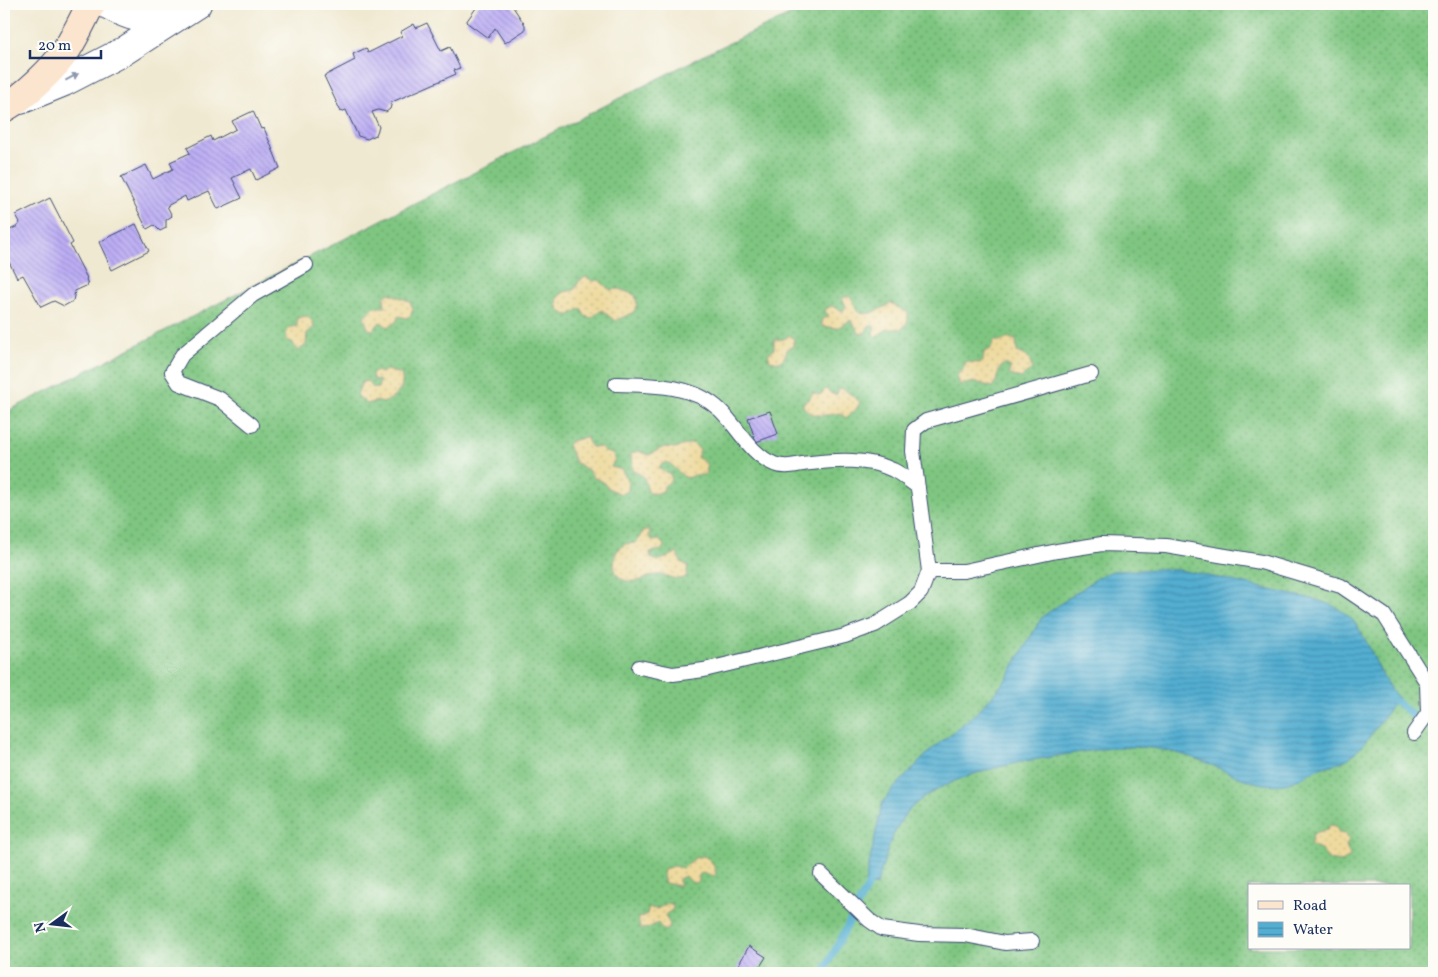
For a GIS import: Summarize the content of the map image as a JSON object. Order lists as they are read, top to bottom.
{
  "legend": ["Road", "Water"],
  "scale_bar": "20 m",
  "north": "left"
}
